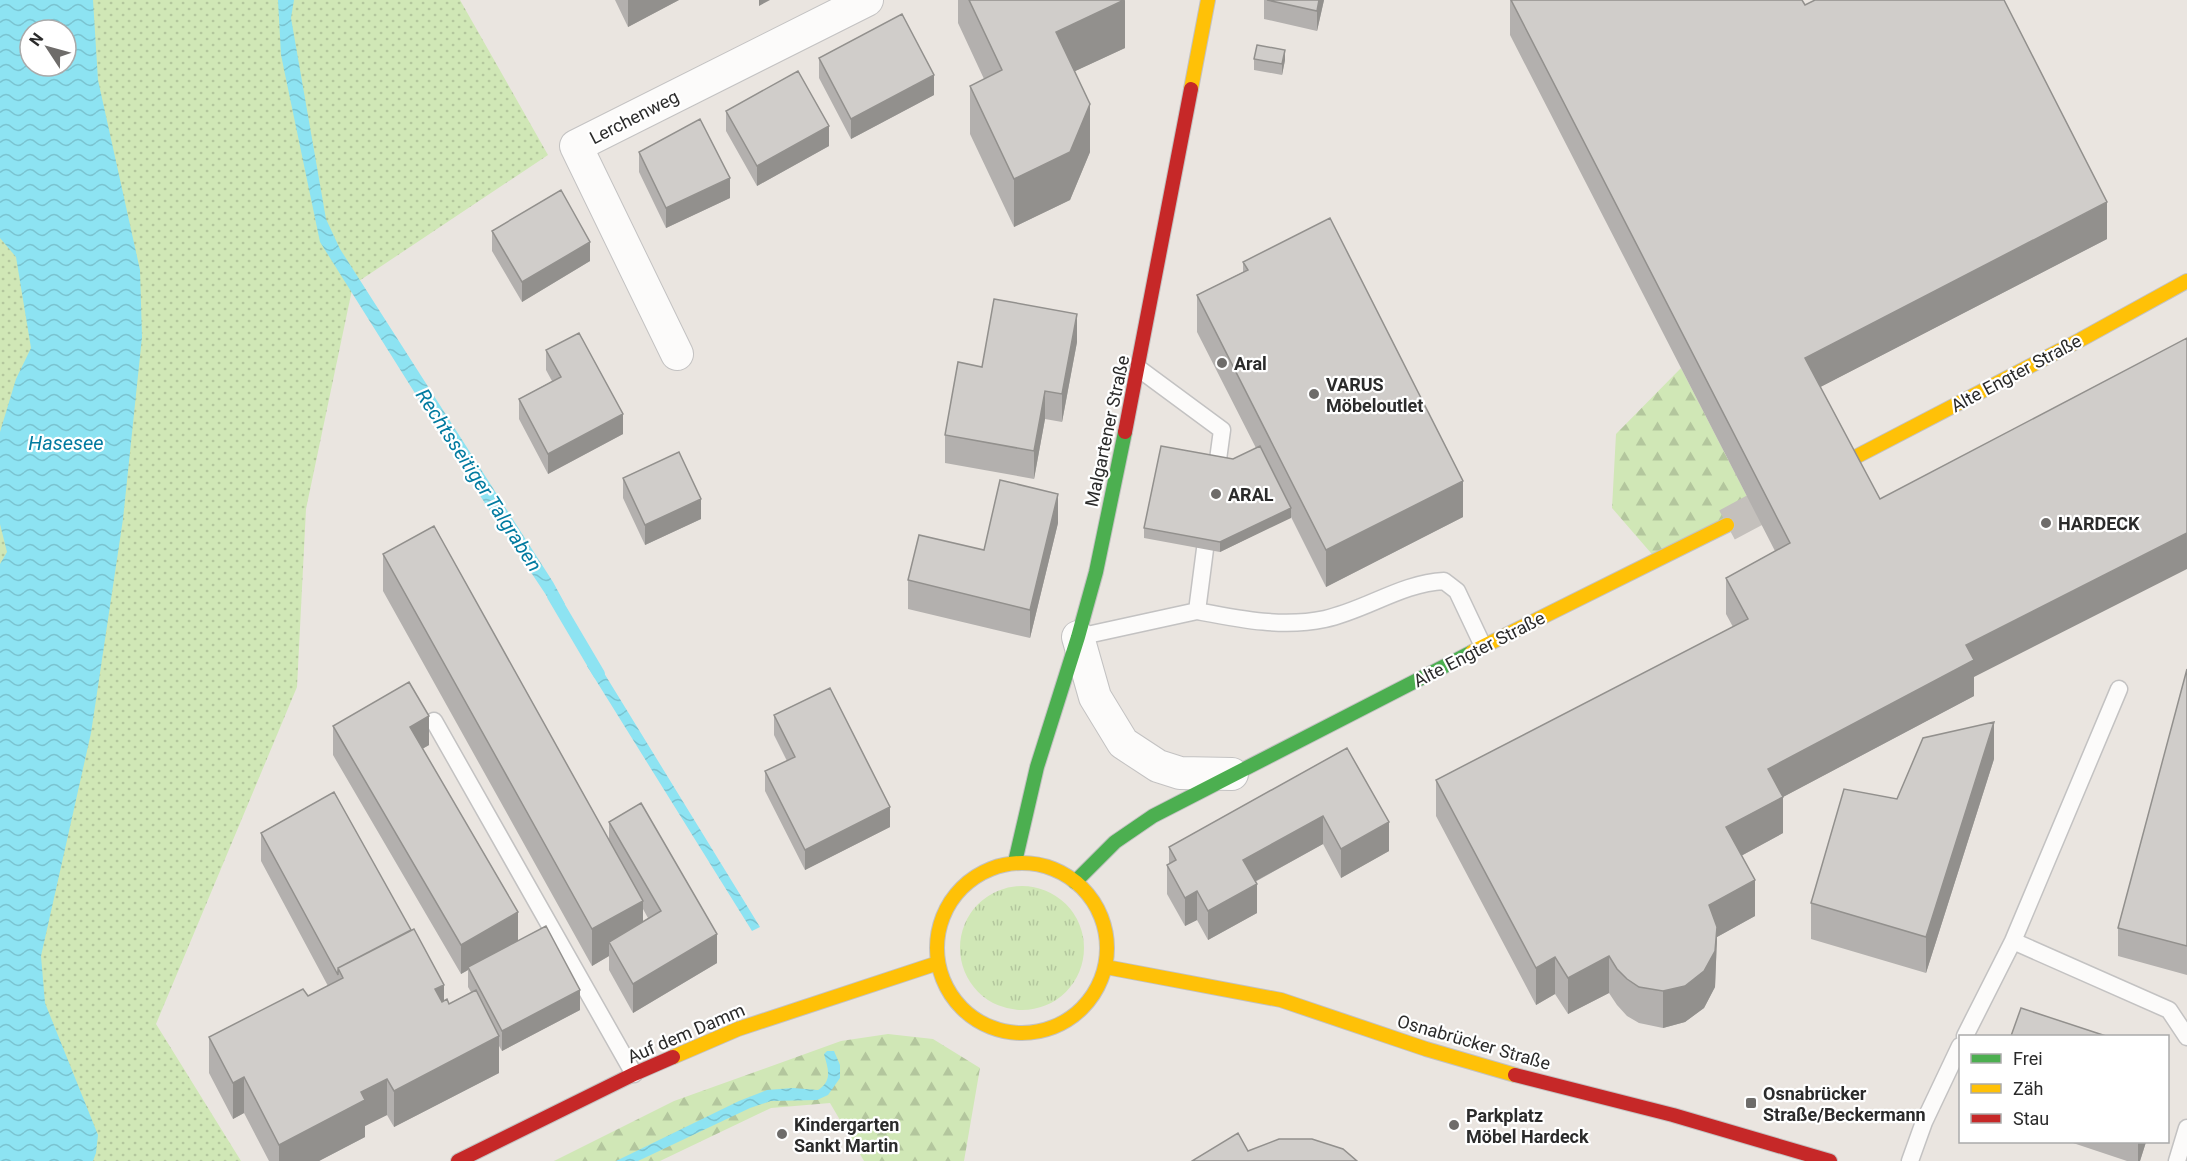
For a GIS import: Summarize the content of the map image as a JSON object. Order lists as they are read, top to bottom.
{
  "streets": {
    "street": [
      "Lerchenweg",
      "Alte Engter Straße",
      "Malgartener Straße",
      "Auf dem Damm",
      "Osnabrücker Straße"
    ]
  },
  "crossings": [
    ["Alte Engter Straße", "Malgartener Straße"],
    ["Alte Engter Straße", "Auf dem Damm"],
    ["Alte Engter Straße", "Osnabrücker Straße"],
    ["Malgartener Straße", "Auf dem Damm"],
    ["Malgartener Straße", "Osnabrücker Straße"],
    ["Auf dem Damm", "Osnabrücker Straße"]
  ],
  "water": ["Hasesee", "Rechtsseitiger Talgraben"],
  "places": {
    "other": [
      "Aral",
      "VARUS Möbeloutlet",
      "ARAL",
      "HARDECK",
      "Parkplatz Möbel Hardeck",
      "Kindergarten Sankt Martin"
    ],
    "transit": ["Osnabrücker Straße/Beckermann"]
  },
  "legend": ["Frei", "Zäh", "Stau"],
  "north": "top left"
}
